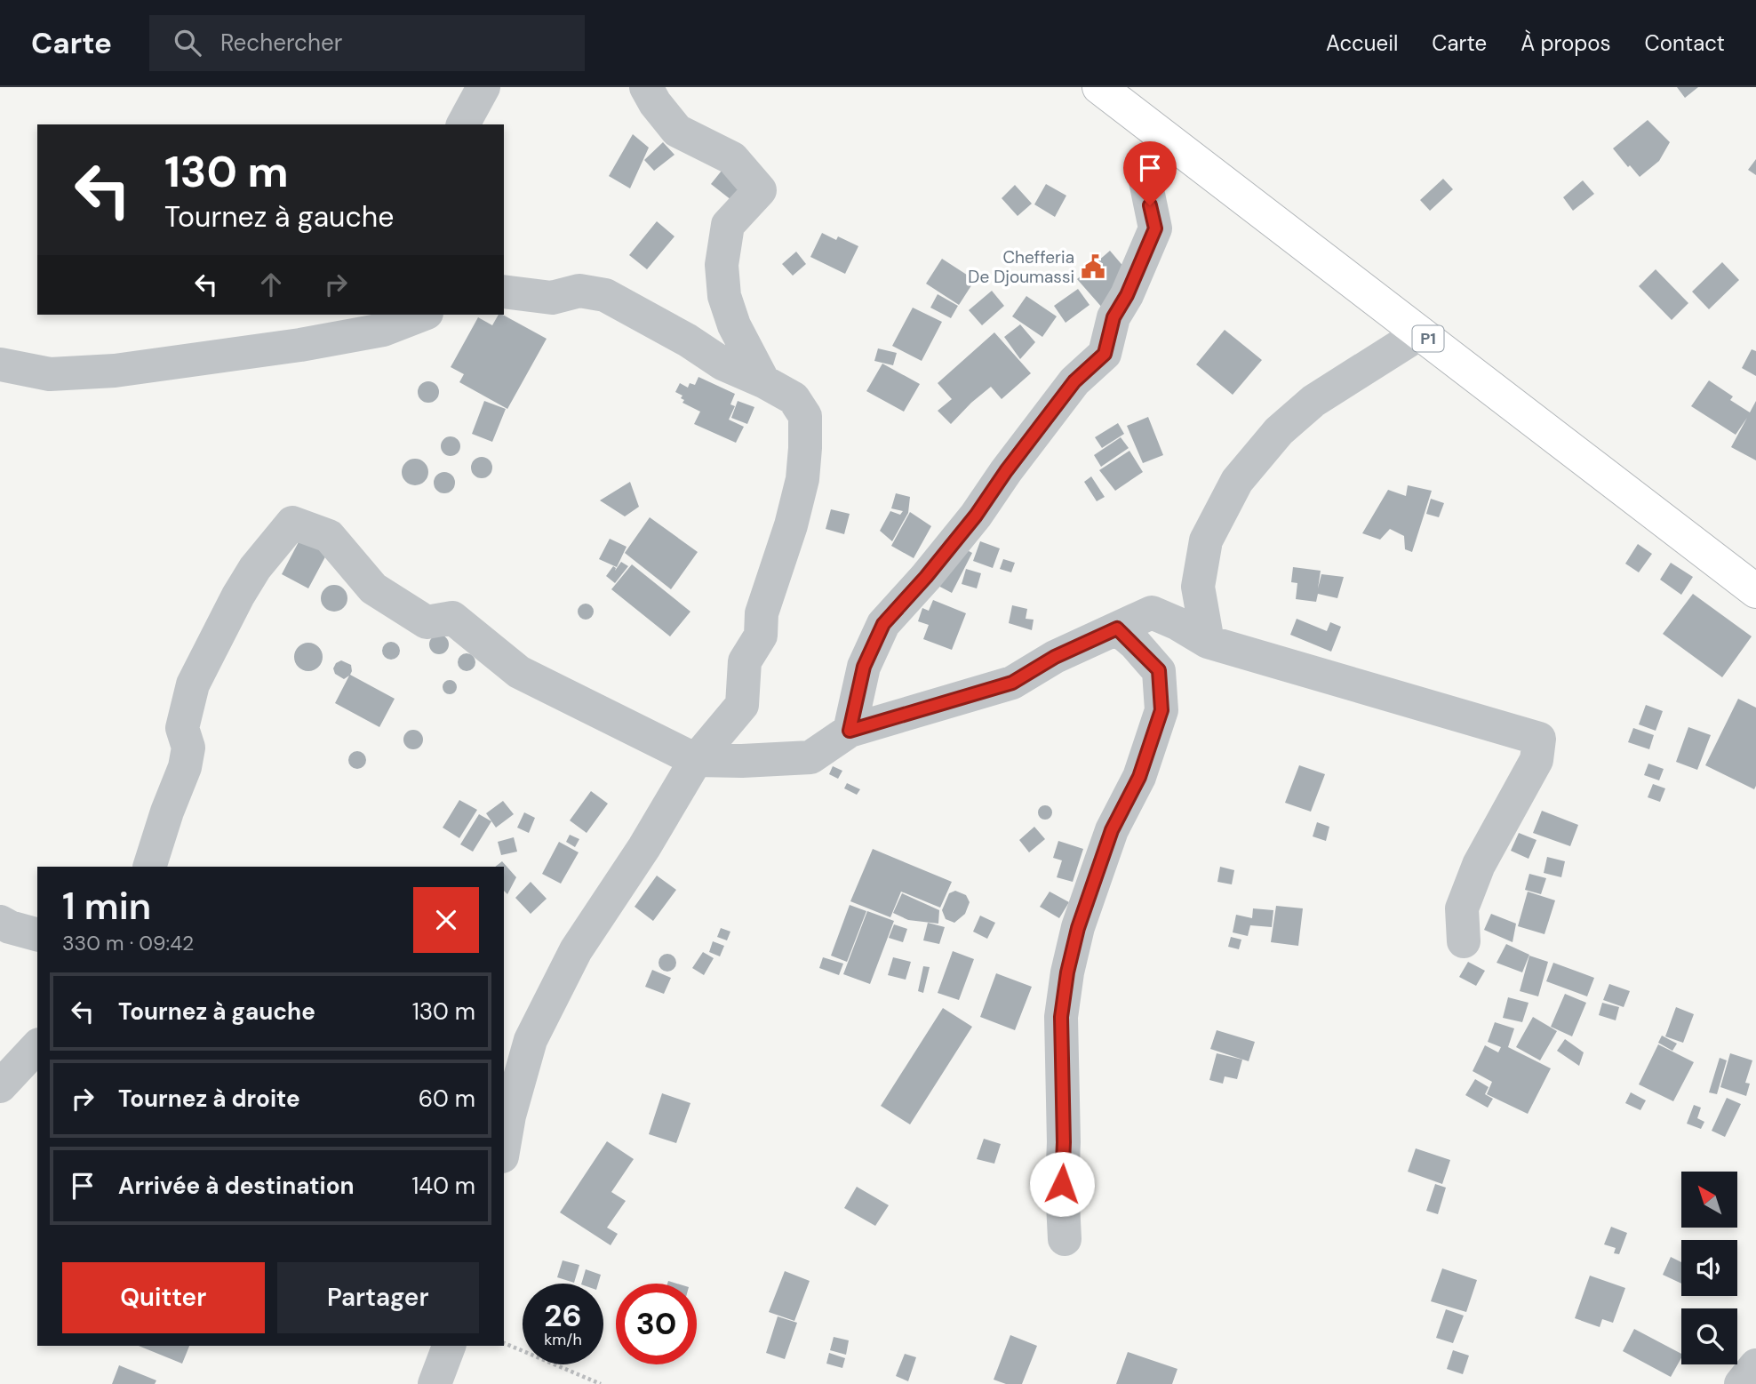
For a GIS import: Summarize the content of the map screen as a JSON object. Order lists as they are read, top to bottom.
{
  "streets": {
    "main road": ["P1"]
  },
  "places": {
    "public building": ["Chefferia De Djoumassi"]
  },
  "north": "top left",
  "page": {
    "header": "Carte",
    "search": "Rechercher",
    "nav": [
      "Accueil",
      "Carte",
      "À propos",
      "Contact"
    ],
    "turn": ["130 m", "Tournez à gauche"],
    "heading": ["1 min", "330 m · 09:42"],
    "list": [
      {
        "name": "Tournez à gauche",
        "value": "130 m"
      },
      {
        "name": "Tournez à droite",
        "value": "60 m"
      },
      {
        "name": "Arrivée à destination",
        "value": "140 m"
      }
    ],
    "buttons": ["Quitter", "Partager"],
    "speed": "26 km/h",
    "limit": "30"
  }
}
